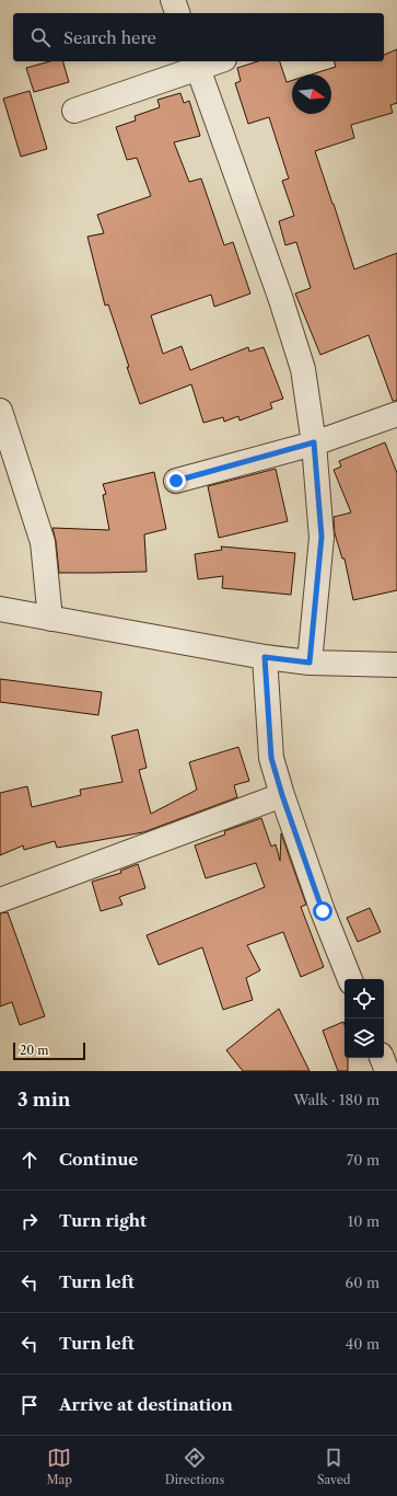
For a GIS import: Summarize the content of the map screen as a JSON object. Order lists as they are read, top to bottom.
{
  "scale_bar": "20 m",
  "north": "right",
  "page": {
    "search": "Search here",
    "scale": "20 m",
    "heading": ["3 min", "Walk · 180 m"],
    "list": [
      ["Continue", "70 m"],
      ["Turn right", "10 m"],
      ["Turn left", "60 m"],
      ["Turn left", "40 m"],
      "Arrive at destination"
    ],
    "nav": ["Map", "Directions", "Saved"]
  }
}
